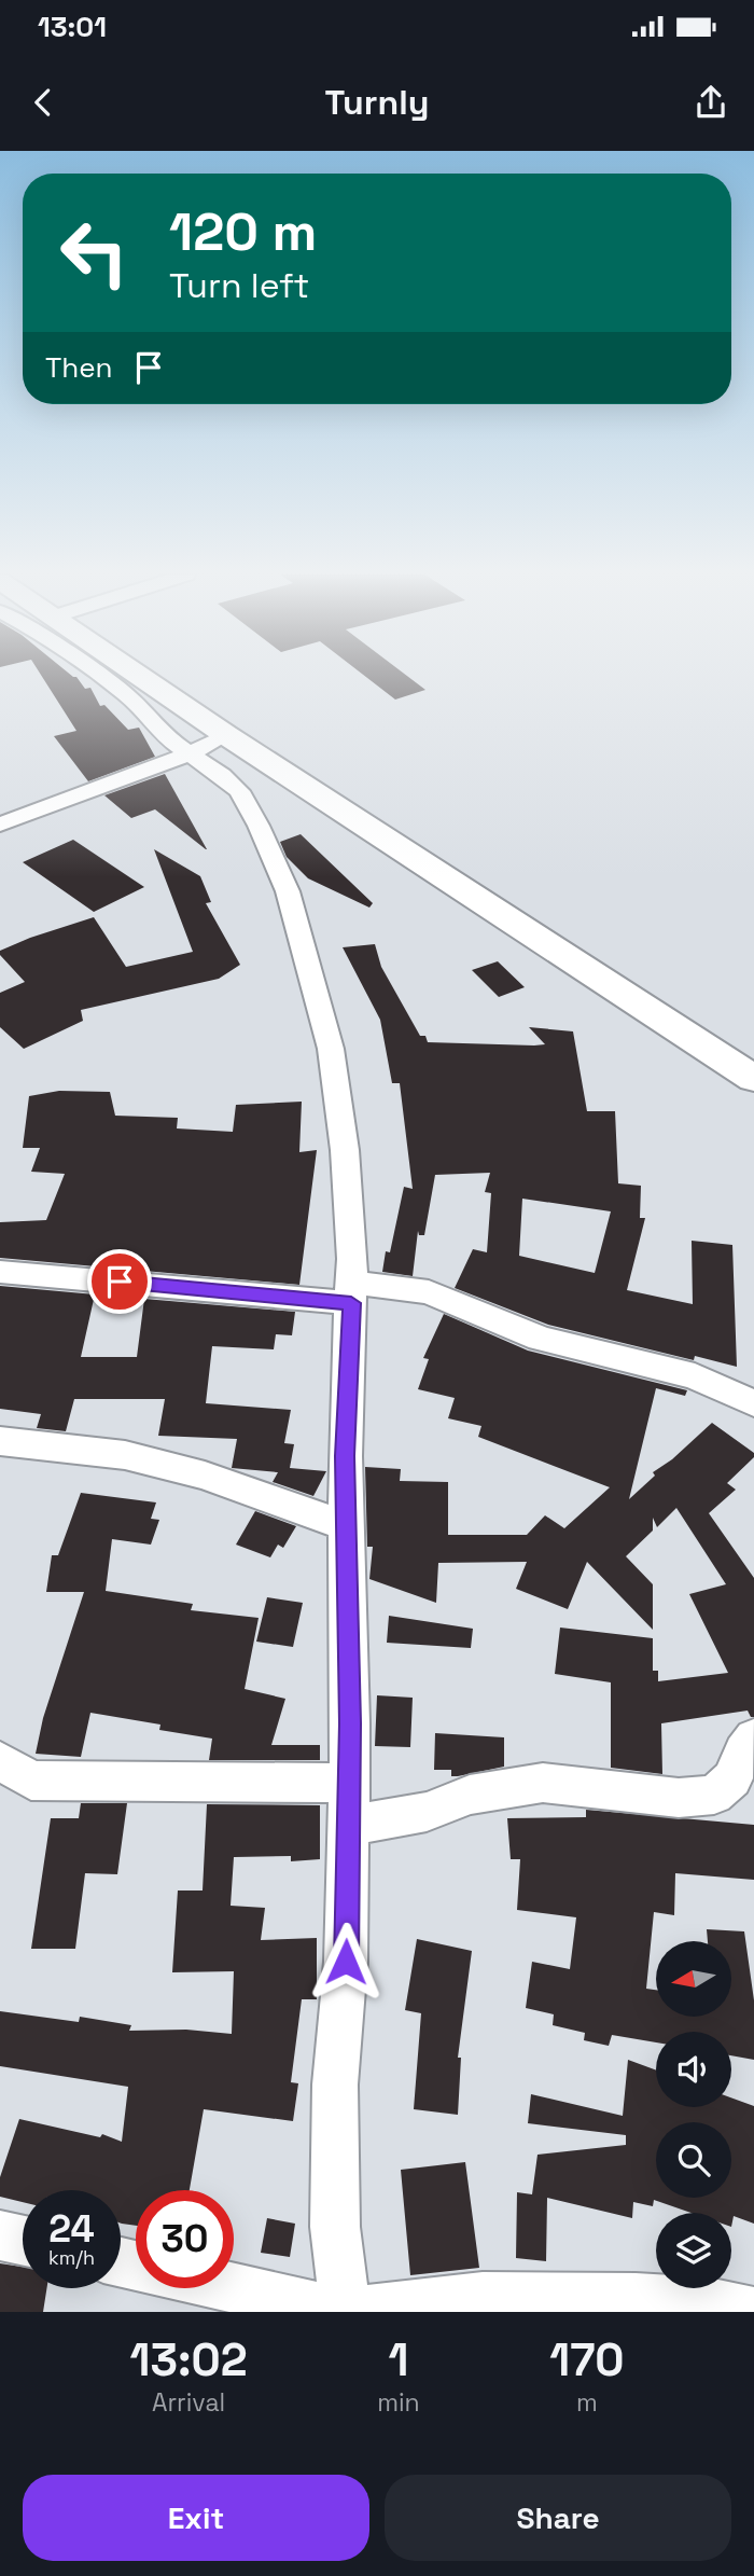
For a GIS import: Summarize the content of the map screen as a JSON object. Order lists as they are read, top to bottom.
{
  "north": "left",
  "page": {
    "status": "13:01",
    "header": "Turnly",
    "turn": ["120 m", "Turn left"],
    "then": "Then",
    "speed": "24 km/h",
    "limit": "30",
    "eta": [
      "13:02",
      "Arrival",
      "1",
      "min",
      "170",
      "m"
    ],
    "buttons": ["Exit", "Share"]
  }
}
